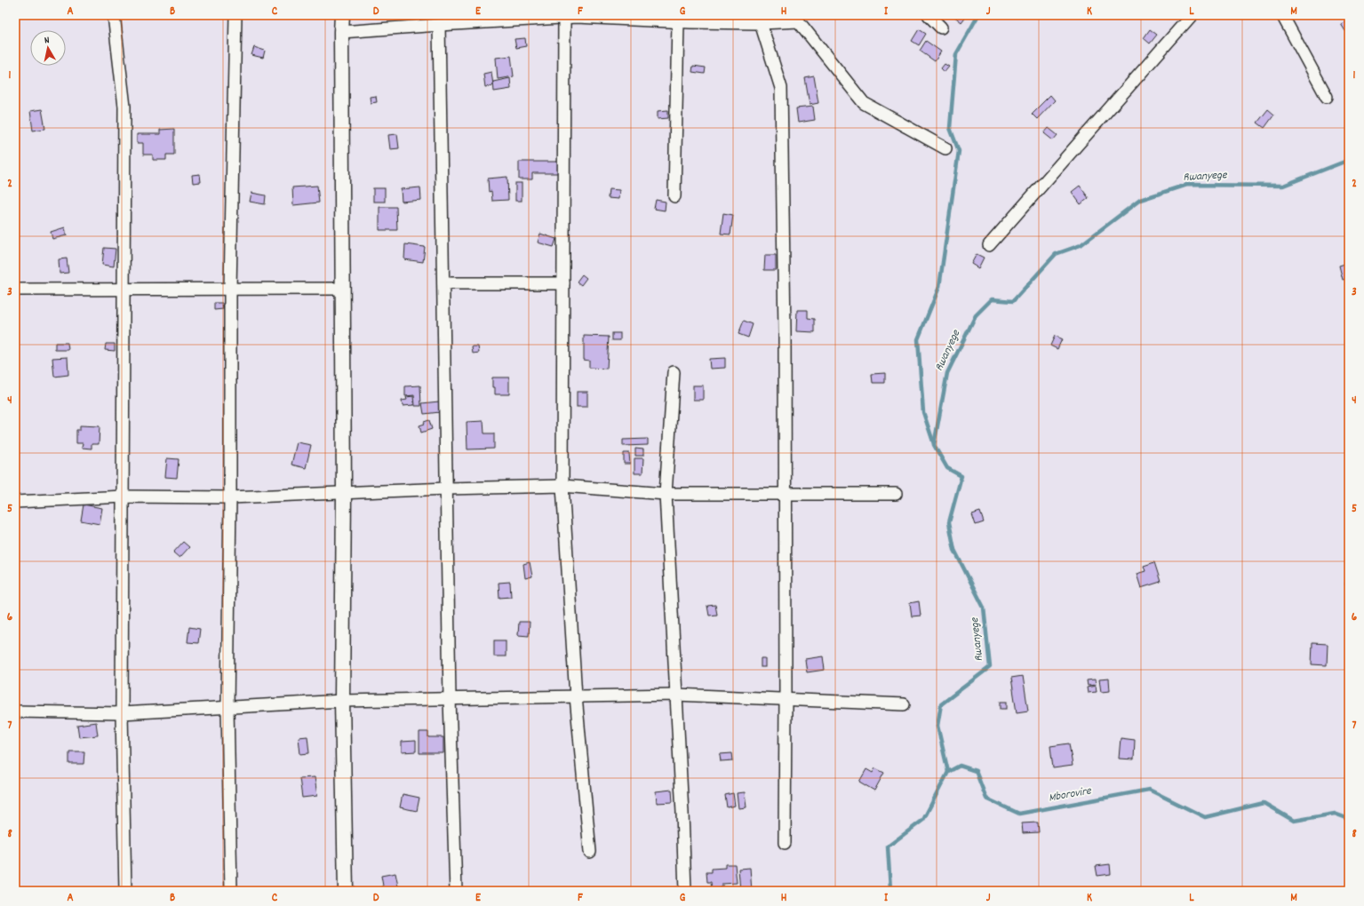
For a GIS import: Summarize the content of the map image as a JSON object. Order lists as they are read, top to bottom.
{
  "water": ["Rwanyege", "Mborovire"],
  "north": "top",
  "grid": {
    "columns": [
      "A",
      "B",
      "C",
      "D",
      "E",
      "F",
      "G",
      "H",
      "I",
      "J",
      "K",
      "L",
      "M"
    ],
    "rows": [
      "1",
      "2",
      "3",
      "4",
      "5",
      "6",
      "7",
      "8"
    ]
  }
}
